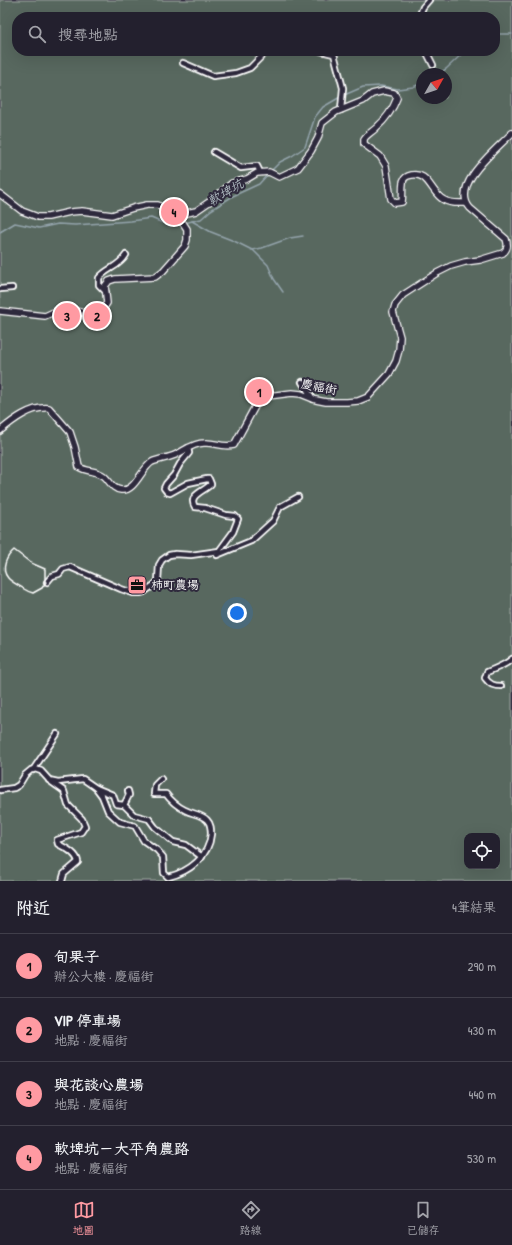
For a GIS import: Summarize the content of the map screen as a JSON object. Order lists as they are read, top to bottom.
{
  "streets": {
    "street": ["慶福街"]
  },
  "water": ["軟埤坑"],
  "places": {
    "office": ["柿町農場"]
  },
  "north": "top right",
  "page": {
    "search": "搜尋地點",
    "pins": [
      "4",
      "2",
      "3",
      "1"
    ],
    "heading": ["附近", "4筆結果"],
    "list": [
      {
        "mark": "1",
        "name": "旬果子",
        "note": "辦公大樓 · 慶福街",
        "value": "290 m"
      },
      {
        "mark": "2",
        "name": "VIP 停車場",
        "note": "地點 · 慶福街",
        "value": "430 m"
      },
      {
        "mark": "3",
        "name": "與花談心農場",
        "note": "地點 · 慶福街",
        "value": "440 m"
      },
      {
        "mark": "4",
        "name": "軟埤坑－大平角農路",
        "note": "地點 · 慶福街",
        "value": "530 m"
      }
    ],
    "nav": ["地圖", "路線", "已儲存"]
  }
}
